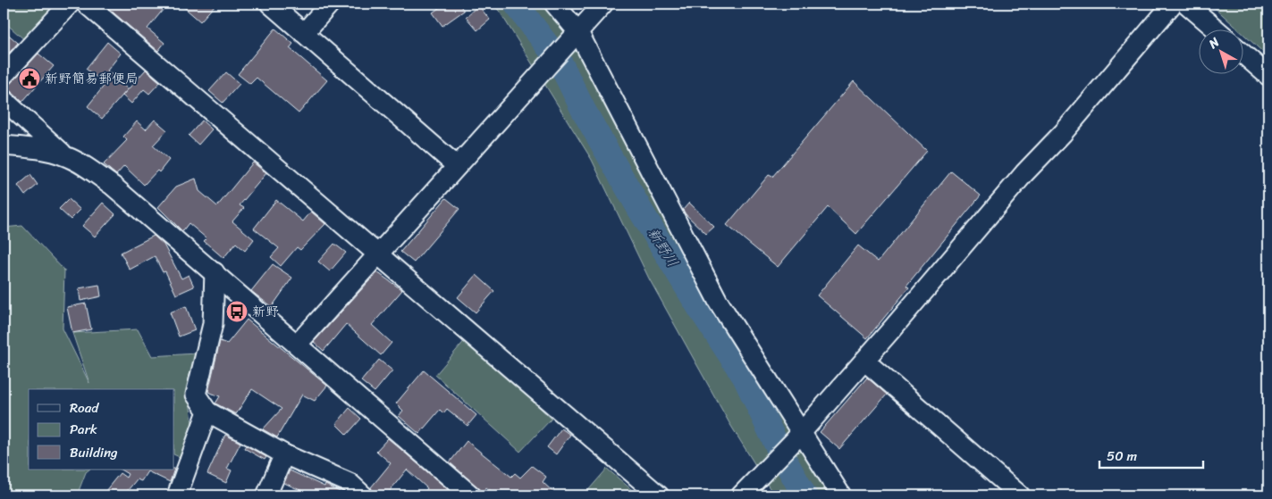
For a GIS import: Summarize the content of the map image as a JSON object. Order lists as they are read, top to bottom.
{
  "water": ["新野川"],
  "places": {
    "public building": ["新野簡易郵便局"],
    "bus stop": ["新野"]
  },
  "legend": ["Road", "Park", "Building"],
  "scale_bar": "50 m",
  "north": "top left"
}
